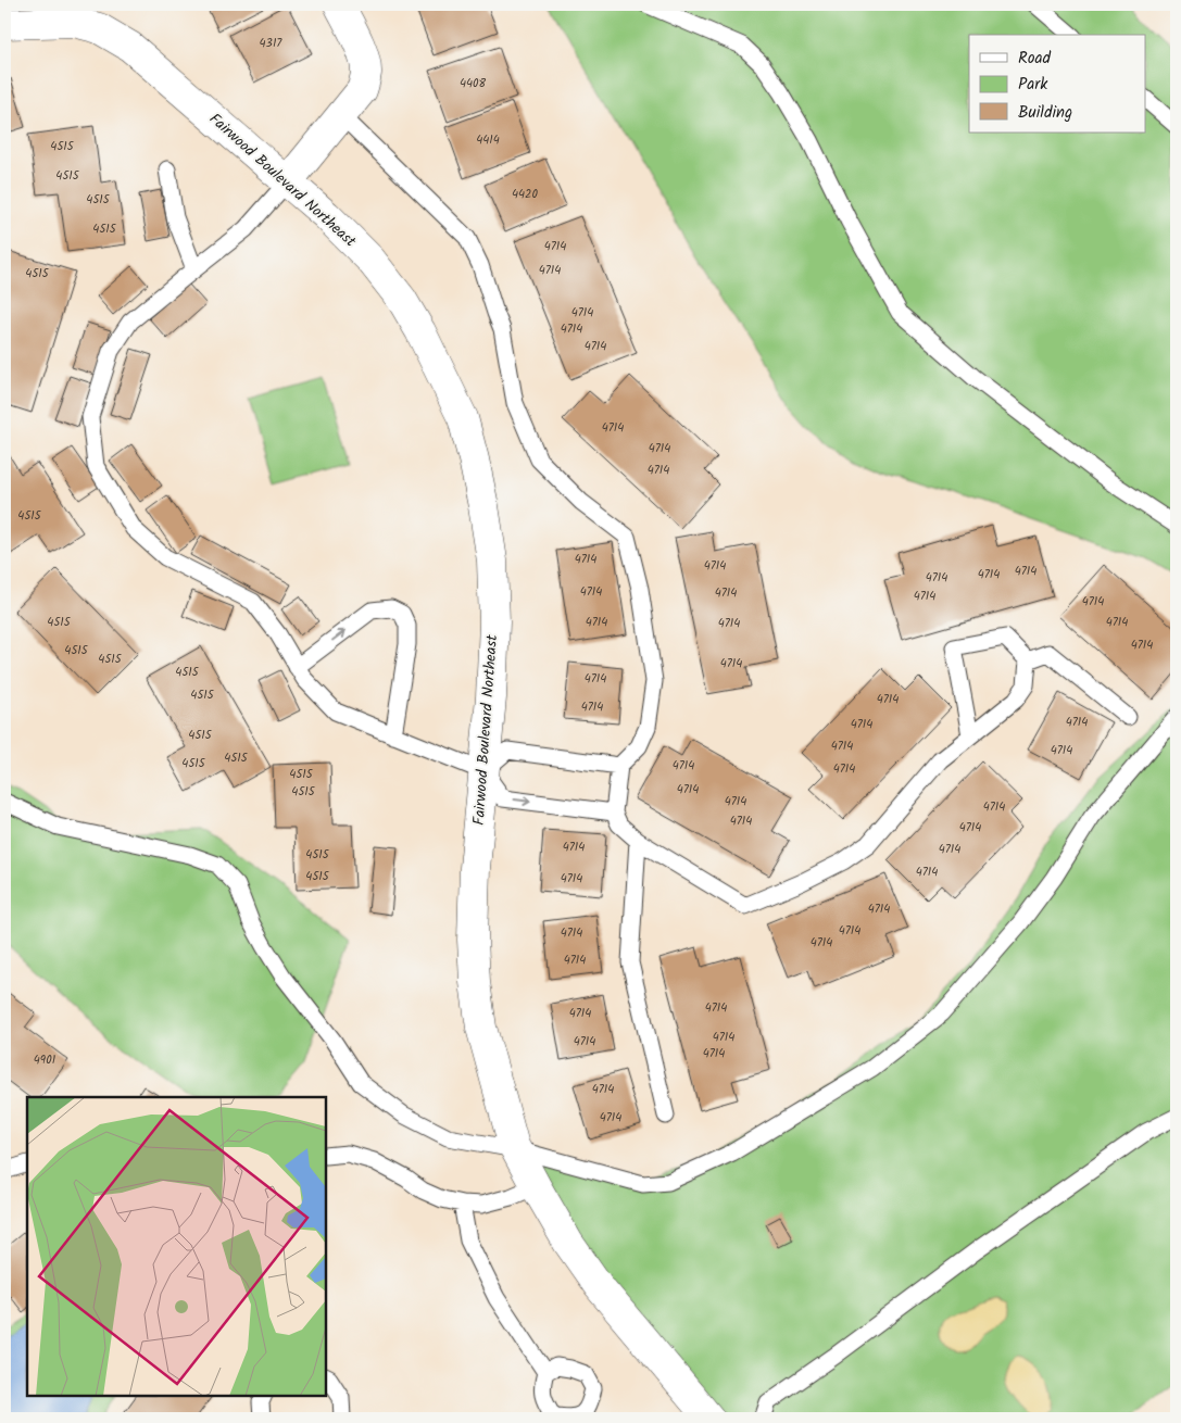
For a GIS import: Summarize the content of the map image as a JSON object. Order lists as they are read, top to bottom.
{
  "streets": {
    "street": ["Fairwood Boulevard Northeast"]
  },
  "house_numbers": [
    "4317",
    "4408",
    "4414",
    "4515",
    "4515",
    "4420",
    "4515",
    "4515",
    "4714",
    "4714",
    "4515",
    "4714",
    "4714",
    "4714",
    "4714",
    "4714",
    "4714",
    "4515",
    "4714",
    "4714",
    "4714",
    "4714",
    "4714",
    "4714",
    "4714",
    "4714",
    "4714",
    "4515",
    "4714",
    "4714",
    "4714",
    "4714",
    "4515",
    "4515",
    "4714",
    "4515",
    "4714",
    "4515",
    "4714",
    "4714",
    "4714",
    "4714",
    "4515",
    "4714",
    "4714",
    "4515",
    "4515",
    "4714",
    "4714",
    "4515",
    "4714",
    "4515",
    "4714",
    "4714",
    "4714",
    "4714",
    "4714",
    "4714",
    "4515",
    "4714",
    "4515",
    "4714",
    "4714",
    "4714",
    "4714",
    "4714",
    "4714",
    "4714",
    "4714",
    "4714",
    "4714",
    "4714",
    "4901",
    "4714",
    "4714"
  ],
  "legend": ["Road", "Park", "Building"]
}
